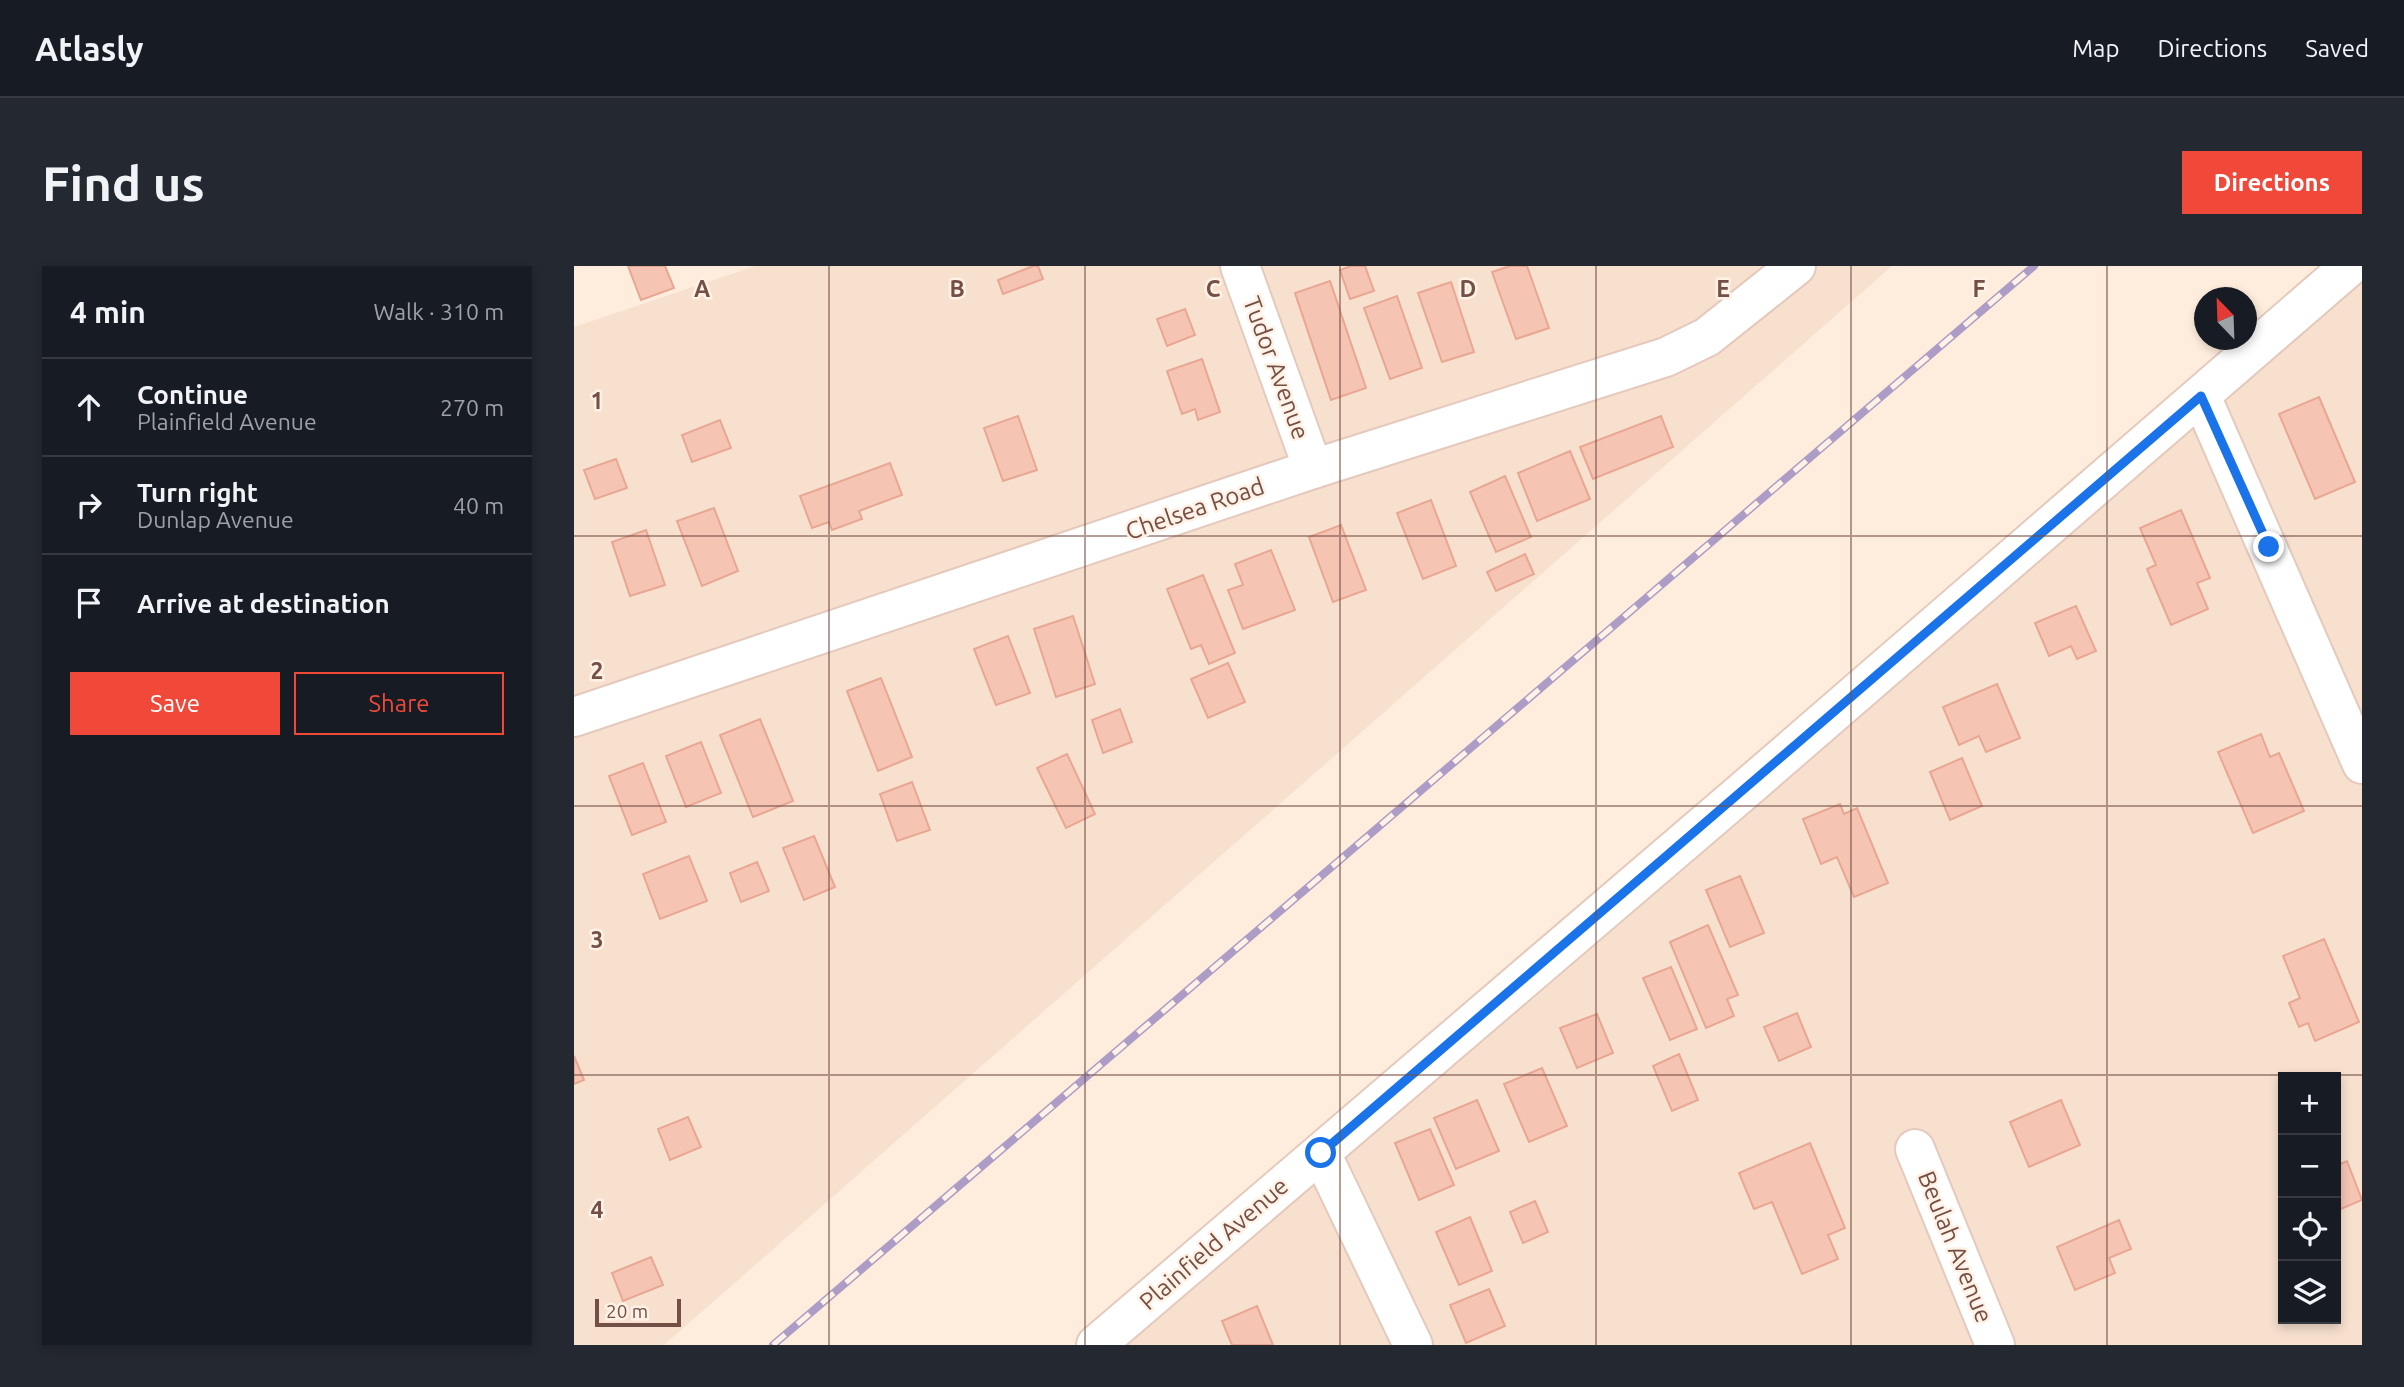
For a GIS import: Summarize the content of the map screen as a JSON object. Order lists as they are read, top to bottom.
{
  "streets": {
    "street": [
      "Tudor Avenue",
      "Chelsea Road",
      "Plainfield Avenue",
      "Beulah Avenue"
    ]
  },
  "crossings": [
    ["Tudor Avenue", "Chelsea Road"]
  ],
  "scale_bar": "20 m",
  "north": "top left",
  "page": {
    "header": "Atlasly",
    "nav": ["Map", "Directions", "Saved"],
    "buttons": [
      "Directions",
      ["Save", "Share"]
    ],
    "title": "Find us",
    "heading": ["4 min", "Walk · 310 m"],
    "list": [
      ["Continue", "Plainfield Avenue", "270 m"],
      ["Turn right", "Dunlap Avenue", "40 m"],
      "Arrive at destination"
    ],
    "map_buttons": ["+", "−"],
    "scale": "20 m"
  },
  "grid": {
    "columns": [
      "A",
      "B",
      "C",
      "D",
      "E",
      "F"
    ],
    "rows": [
      "1",
      "2",
      "3",
      "4"
    ]
  }
}
